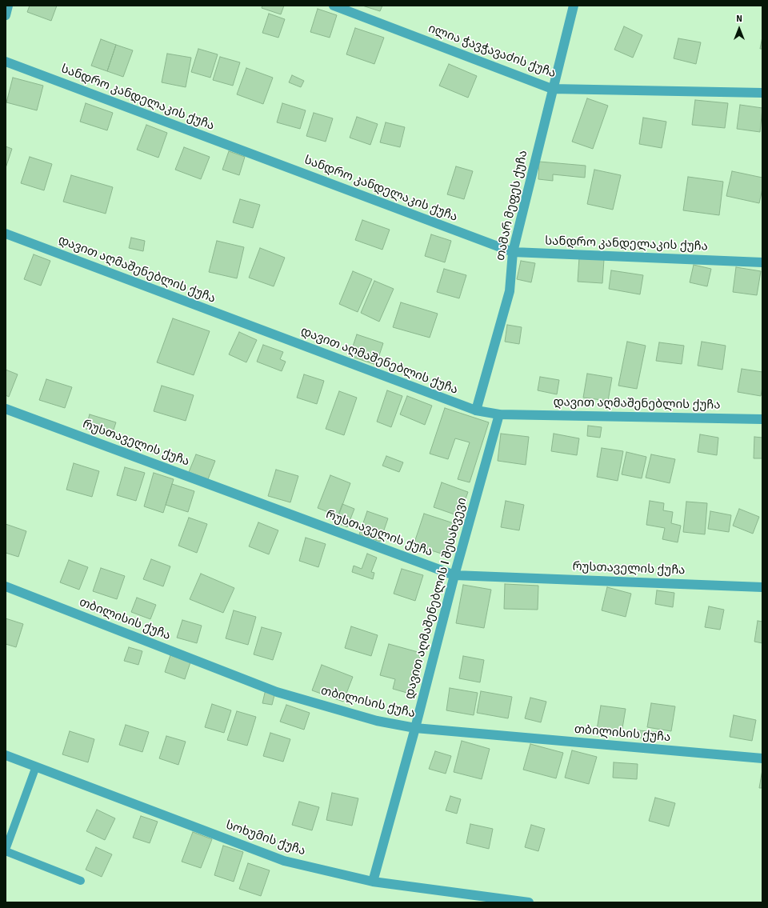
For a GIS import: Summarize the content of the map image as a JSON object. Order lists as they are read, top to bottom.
{
  "streets": {
    "street": [
      "ილია ჭავჭავაძის ქუჩა",
      "სანდრო კანდელაკის ქუჩა",
      "თამარ მეფეს ქუჩა",
      "დავით აღმაშენებლის ქუჩა",
      "რუსთაველის ქუჩა",
      "დავით აღმაშენებლის I შესახვევი",
      "თბილისის ქუჩა",
      "სოხუმის ქუჩა"
    ]
  },
  "crossings": [
    ["ილია ჭავჭავაძის ქუჩა", "თამარ მეფეს ქუჩა"],
    ["სანდრო კანდელაკის ქუჩა", "თამარ მეფეს ქუჩა"],
    ["თამარ მეფეს ქუჩა", "დავით აღმაშენებლის ქუჩა"],
    ["დავით აღმაშენებლის ქუჩა", "დავით აღმაშენებლის I შესახვევი"],
    ["რუსთაველის ქუჩა", "დავით აღმაშენებლის I შესახვევი"],
    ["დავით აღმაშენებლის I შესახვევი", "თბილისის ქუჩა"],
    ["დავით აღმაშენებლის I შესახვევი", "სოხუმის ქუჩა"]
  ],
  "north": "top"
}
